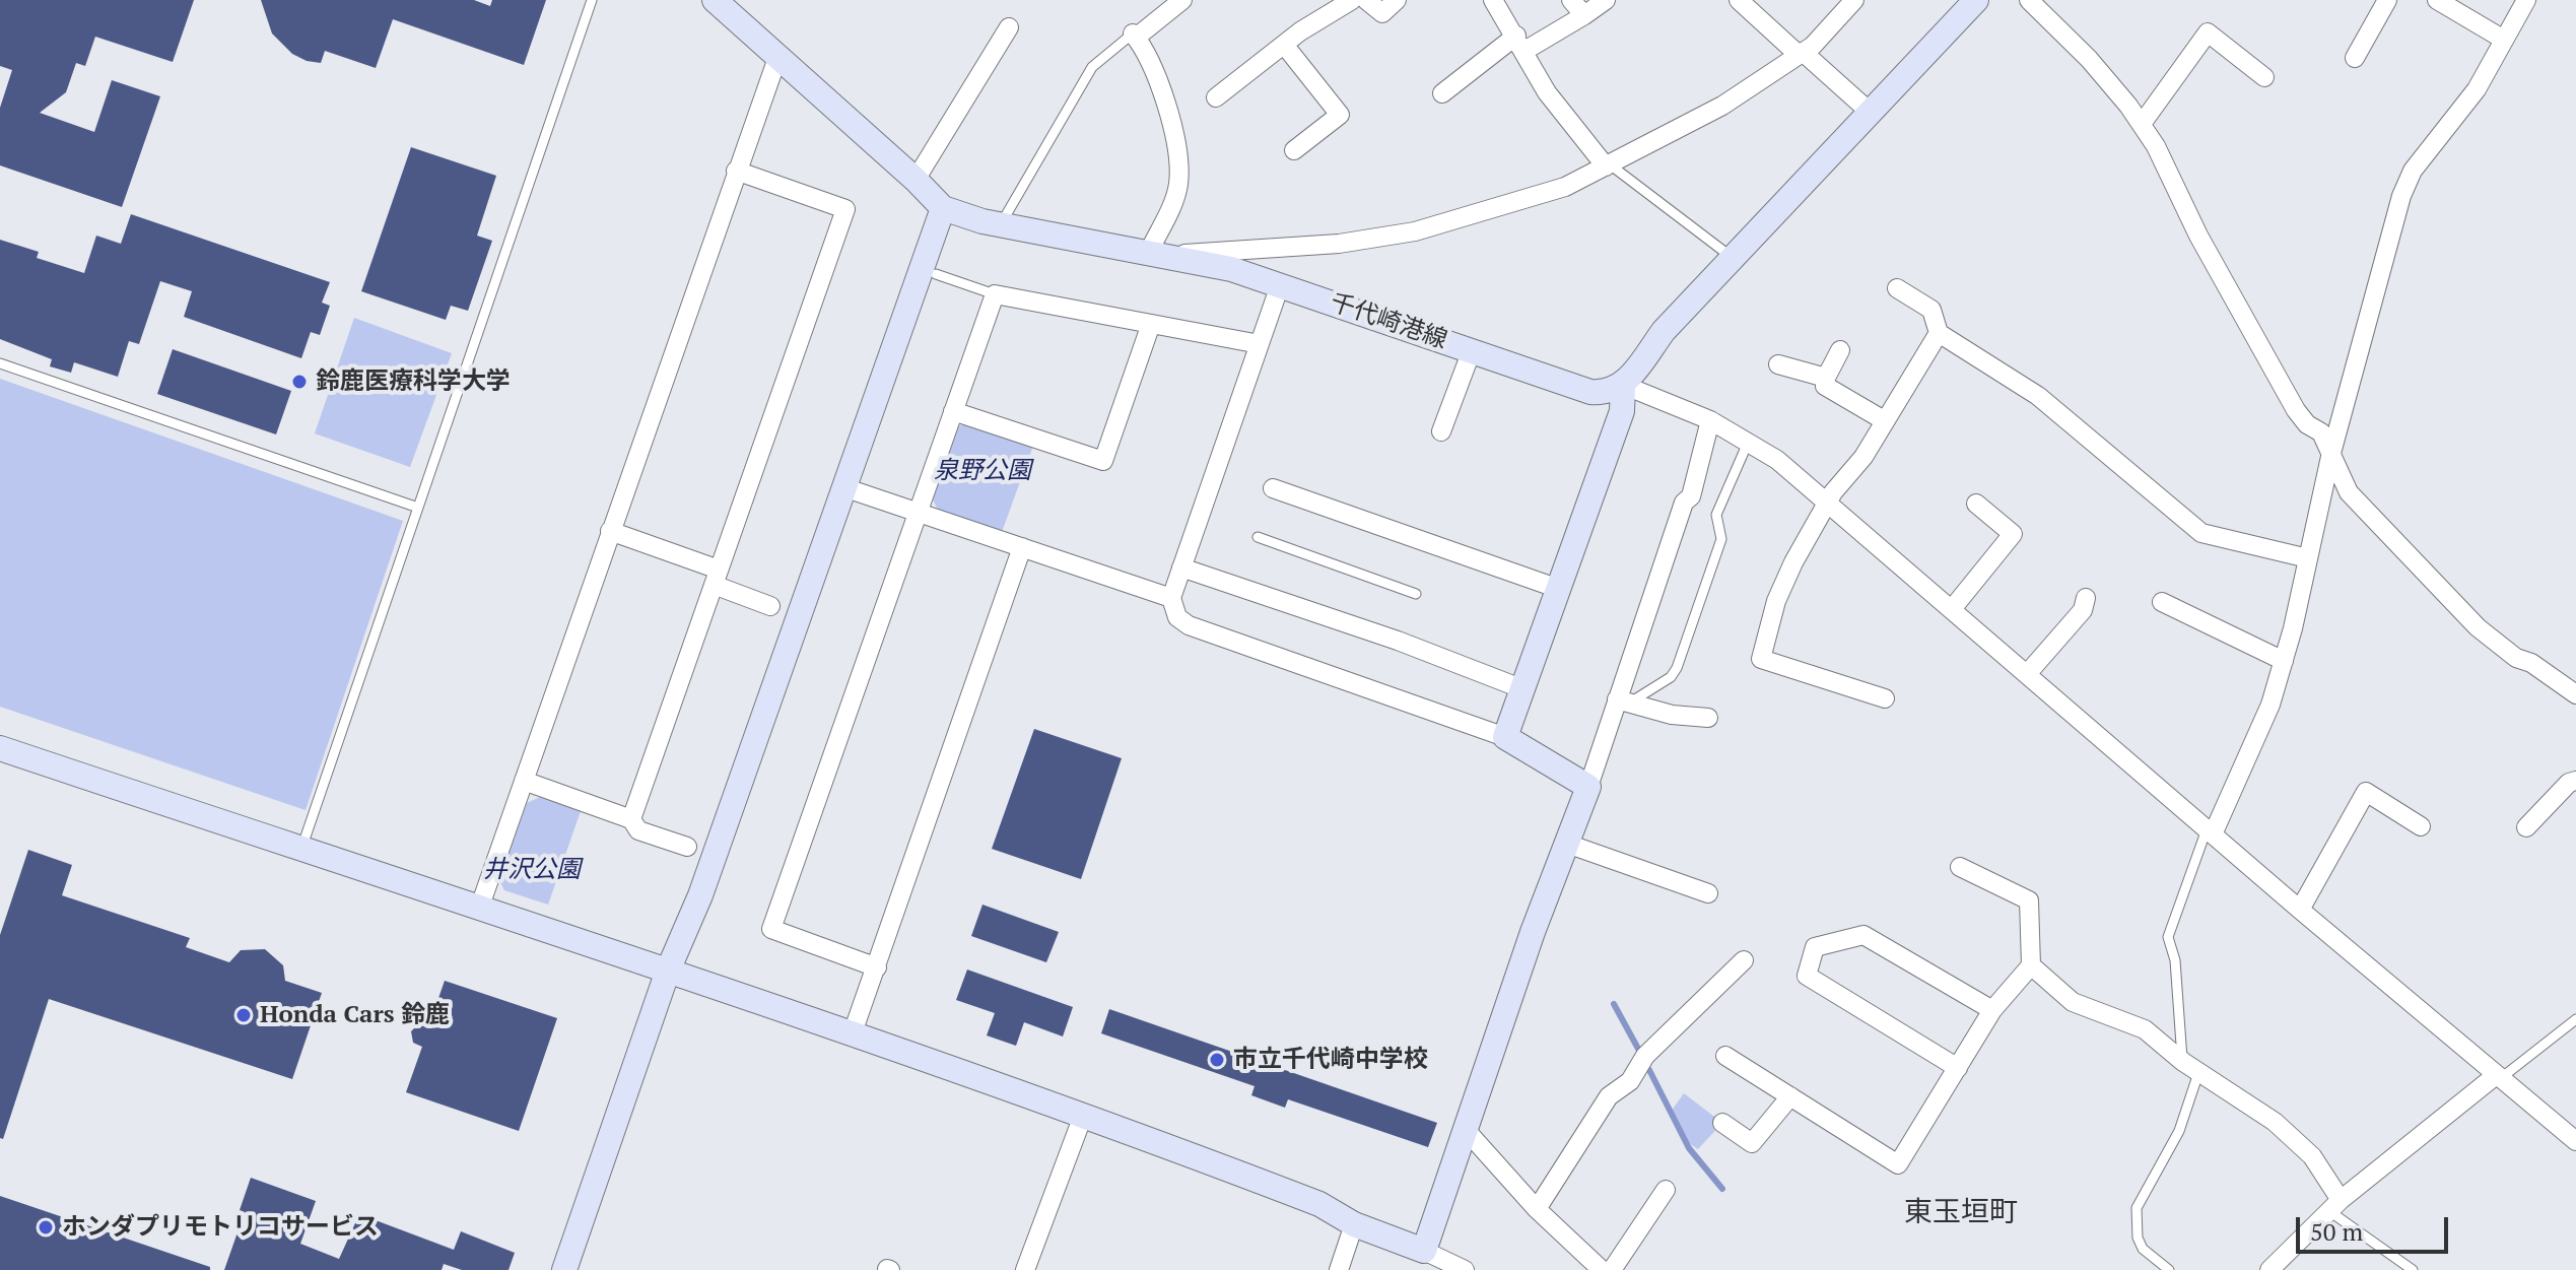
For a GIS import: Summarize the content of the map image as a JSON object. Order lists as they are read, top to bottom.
{
  "streets": {
    "street": ["千代崎港線"]
  },
  "districts": ["東玉垣町"],
  "parks": ["泉野公園", "井沢公園"],
  "places": [
    "鈴鹿医療科学大学",
    "Honda Cars 鈴鹿",
    "市立千代崎中学校",
    "ホンダプリモトリコサービス"
  ],
  "scale_bar": "50 m"
}
